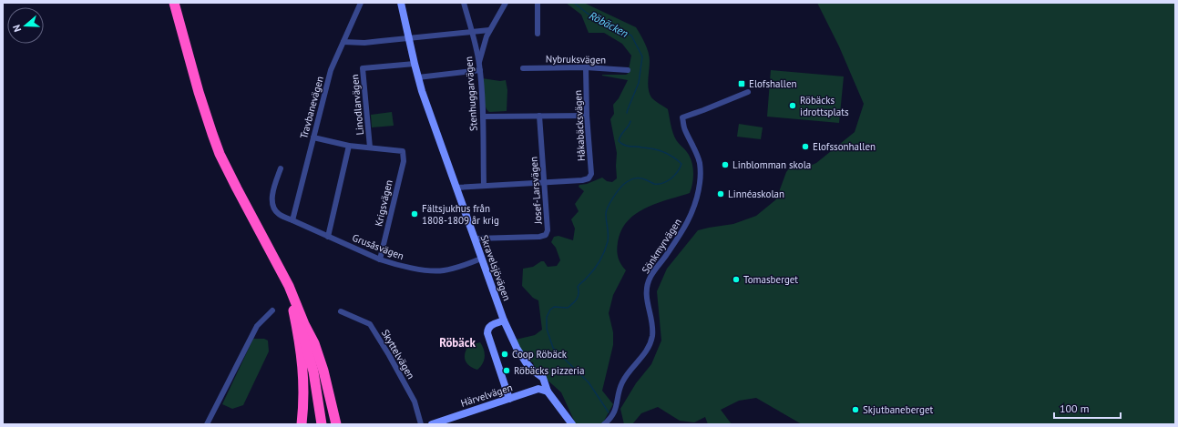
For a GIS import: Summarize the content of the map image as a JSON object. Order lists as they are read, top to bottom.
{
  "streets": {
    "street": [
      "Nybruksvägen",
      "Stenhuggarvägen",
      "Linodlarvägen",
      "Travbanevägen",
      "Håkabäcksvägen",
      "Josef-Larsvägen",
      "Krigsvägen",
      "Sönkmyrvägen",
      "Grusåsvägen",
      "Skravelsjövägen",
      "Skyttelvägen",
      "Härvelvägen"
    ]
  },
  "crossings": [
    ["Nybruksvägen", "Håkabäcksvägen"],
    ["Linodlarvägen", "Krigsvägen"],
    ["Linodlarvägen", "Skravelsjövägen"],
    ["Travbanevägen", "Grusåsvägen"],
    ["Håkabäcksvägen", "Josef-Larsvägen"],
    ["Josef-Larsvägen", "Skravelsjövägen"],
    ["Krigsvägen", "Grusåsvägen"],
    ["Grusåsvägen", "Skravelsjövägen"],
    ["Skravelsjövägen", "Härvelvägen"]
  ],
  "districts": ["Röbäck"],
  "water": ["Röbäcken"],
  "places": {
    "transit": ["Elofshallen"],
    "other": [
      "Röbäcks idrottsplats",
      "Elofssonhallen",
      "Linblomman skola",
      "Linnéaskolan",
      "Fältsjukhus från 1808-1809 år krig",
      "Tomasberget",
      "Coop Röbäck",
      "Röbäcks pizzeria",
      "Skjutbaneberget"
    ]
  },
  "scale_bar": "100 m",
  "north": "left"
}
